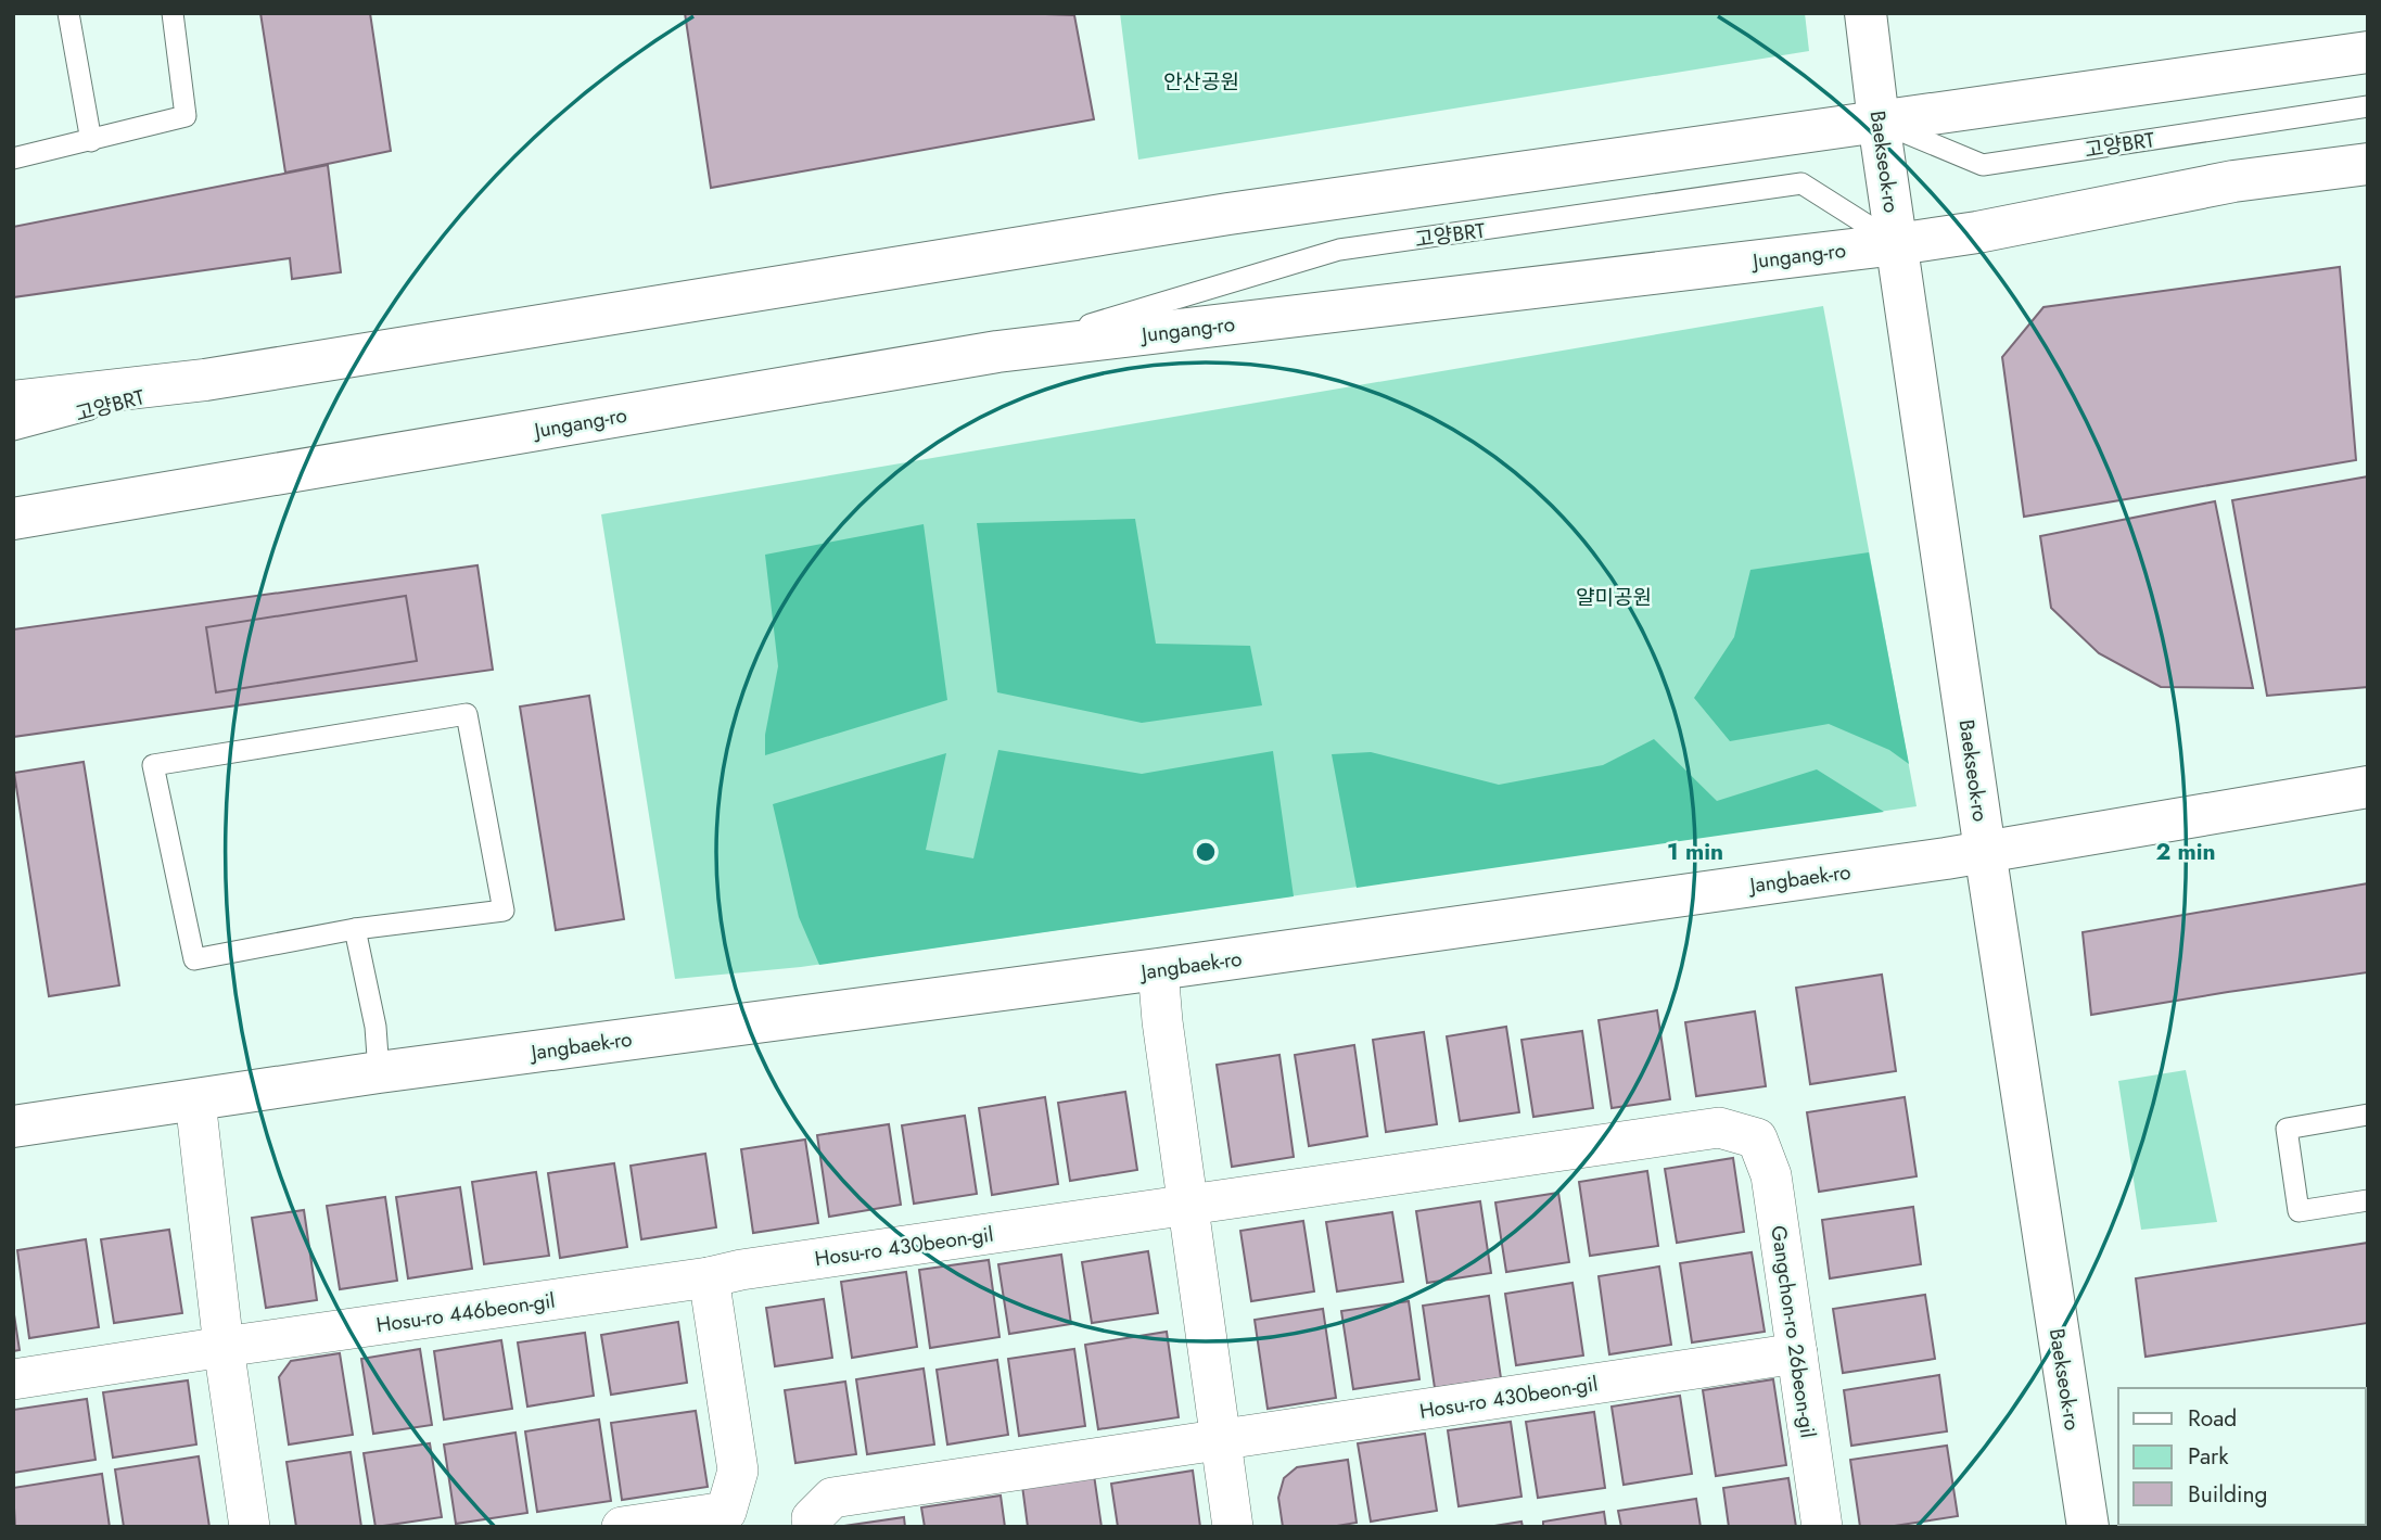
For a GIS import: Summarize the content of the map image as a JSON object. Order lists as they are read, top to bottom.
{
  "streets": {
    "main road": ["Baekseok-ro", "Jungang-ro", "Jangbaek-ro"],
    "street": ["Hosu-ro 430beon-gil", "Hosu-ro 446beon-gil", "Gangchon-ro 26beon-gil"],
    "lane": ["고양BRT"]
  },
  "crossings": [
    ["고양BRT", "Baekseok-ro"],
    ["고양BRT", "Jungang-ro"],
    ["Baekseok-ro", "Jungang-ro"],
    ["Baekseok-ro", "Jangbaek-ro"],
    ["Hosu-ro 430beon-gil", "Hosu-ro 446beon-gil"],
    ["Hosu-ro 430beon-gil", "Gangchon-ro 26beon-gil"]
  ],
  "parks": ["안산공원", "얄미공원"],
  "legend": ["Road", "Park", "Building"],
  "rings": ["1 min", "2 min"]
}
